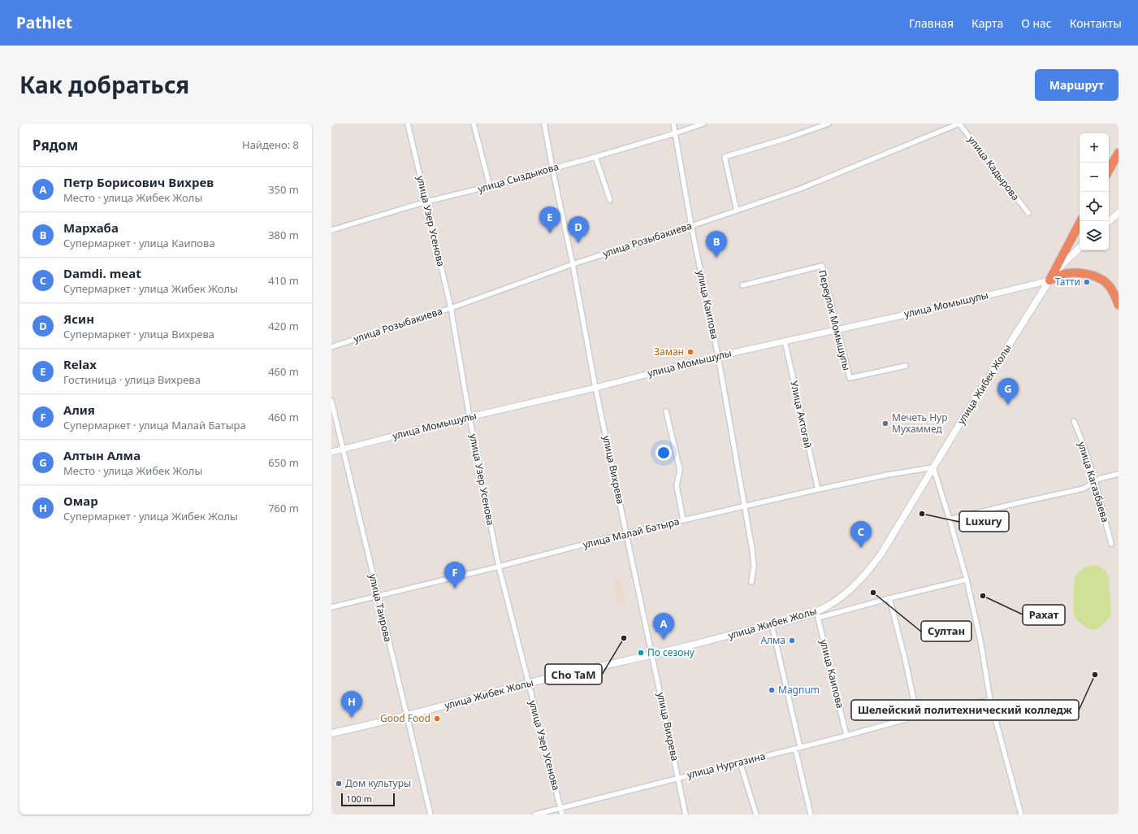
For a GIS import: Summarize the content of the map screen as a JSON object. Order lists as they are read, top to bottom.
{
  "streets": {
    "main road": ["улица Жибек Жолы"],
    "street": [
      "улица Кадырова",
      "улица Сыздыкова",
      "улица Узер Усенова",
      "улица Розыбакиева",
      "улица Каипова",
      "улица Момышулы",
      "Переулок Момышулы",
      "Улица Актогай",
      "улица Вихрева",
      "улица Кагазбаева",
      "улица Малай Батыра",
      "улица Таирова",
      "улица Нургазина"
    ]
  },
  "crossings": [
    ["улица Кадырова", "улица Розыбакиева"],
    ["улица Сыздыкова", "улица Узер Усенова"],
    ["улица Сыздыкова", "улица Каипова"],
    ["улица Сыздыкова", "улица Вихрева"],
    ["улица Узер Усенова", "улица Розыбакиева"],
    ["улица Узер Усенова", "улица Момышулы"],
    ["улица Узер Усенова", "улица Жибек Жолы"],
    ["улица Узер Усенова", "улица Малай Батыра"],
    ["улица Узер Усенова", "улица Нургазина"],
    ["улица Розыбакиева", "улица Каипова"],
    ["улица Розыбакиева", "улица Вихрева"],
    ["улица Каипова", "улица Момышулы"],
    ["улица Каипова", "улица Жибек Жолы"],
    ["улица Каипова", "улица Малай Батыра"],
    ["улица Каипова", "улица Нургазина"],
    ["улица Момышулы", "Переулок Момышулы"],
    ["улица Момышулы", "улица Жибек Жолы"],
    ["улица Момышулы", "Улица Актогай"],
    ["улица Момышулы", "улица Вихрева"],
    ["улица Момышулы", "улица Таирова"],
    ["улица Жибек Жолы", "улица Вихрева"],
    ["улица Жибек Жолы", "улица Малай Батыра"],
    ["улица Жибек Жолы", "улица Таирова"],
    ["Улица Актогай", "улица Малай Батыра"],
    ["улица Вихрева", "улица Малай Батыра"],
    ["улица Вихрева", "улица Нургазина"],
    ["улица Малай Батыра", "улица Таирова"]
  ],
  "places": [
    "Татти",
    "Заман",
    "Мечеть Нур Мухаммед",
    "Luxury",
    "Султан",
    "Рахат",
    "Cho TaM",
    "Алма",
    "По сезону",
    "Шелейский политехнический колледж",
    "Magnum",
    "Good Food",
    "Дом культуры"
  ],
  "scale_bar": "100 m",
  "page": {
    "header": "Pathlet",
    "nav": [
      "Главная",
      "Карта",
      "О нас",
      "Контакты"
    ],
    "title": "Как добраться",
    "buttons": "Маршрут",
    "heading": ["Рядом", "Найдено: 8"],
    "map_buttons": ["+", "−"],
    "list": [
      {
        "mark": "A",
        "name": "Петр Борисович Вихрев",
        "note": "Место · улица Жибек Жолы",
        "value": "350 m"
      },
      {
        "mark": "B",
        "name": "Мархаба",
        "note": "Супермаркет · улица Каипова",
        "value": "380 m"
      },
      {
        "mark": "C",
        "name": "Damdi. meat",
        "note": "Супермаркет · улица Жибек Жолы",
        "value": "410 m"
      },
      {
        "mark": "D",
        "name": "Ясин",
        "note": "Супермаркет · улица Вихрева",
        "value": "420 m"
      },
      {
        "mark": "E",
        "name": "Relax",
        "note": "Гостиница · улица Вихрева",
        "value": "460 m"
      },
      {
        "mark": "F",
        "name": "Алия",
        "note": "Супермаркет · улица Малай Батыра",
        "value": "460 m"
      },
      {
        "mark": "G",
        "name": "Алтын Алма",
        "note": "Место · улица Жибек Жолы",
        "value": "650 m"
      },
      {
        "mark": "H",
        "name": "Омар",
        "note": "Супермаркет · улица Жибек Жолы",
        "value": "760 m"
      }
    ],
    "pins": [
      "E",
      "D",
      "B",
      "G",
      "C",
      "F",
      "A",
      "H"
    ],
    "scale": "100 m"
  }
}
